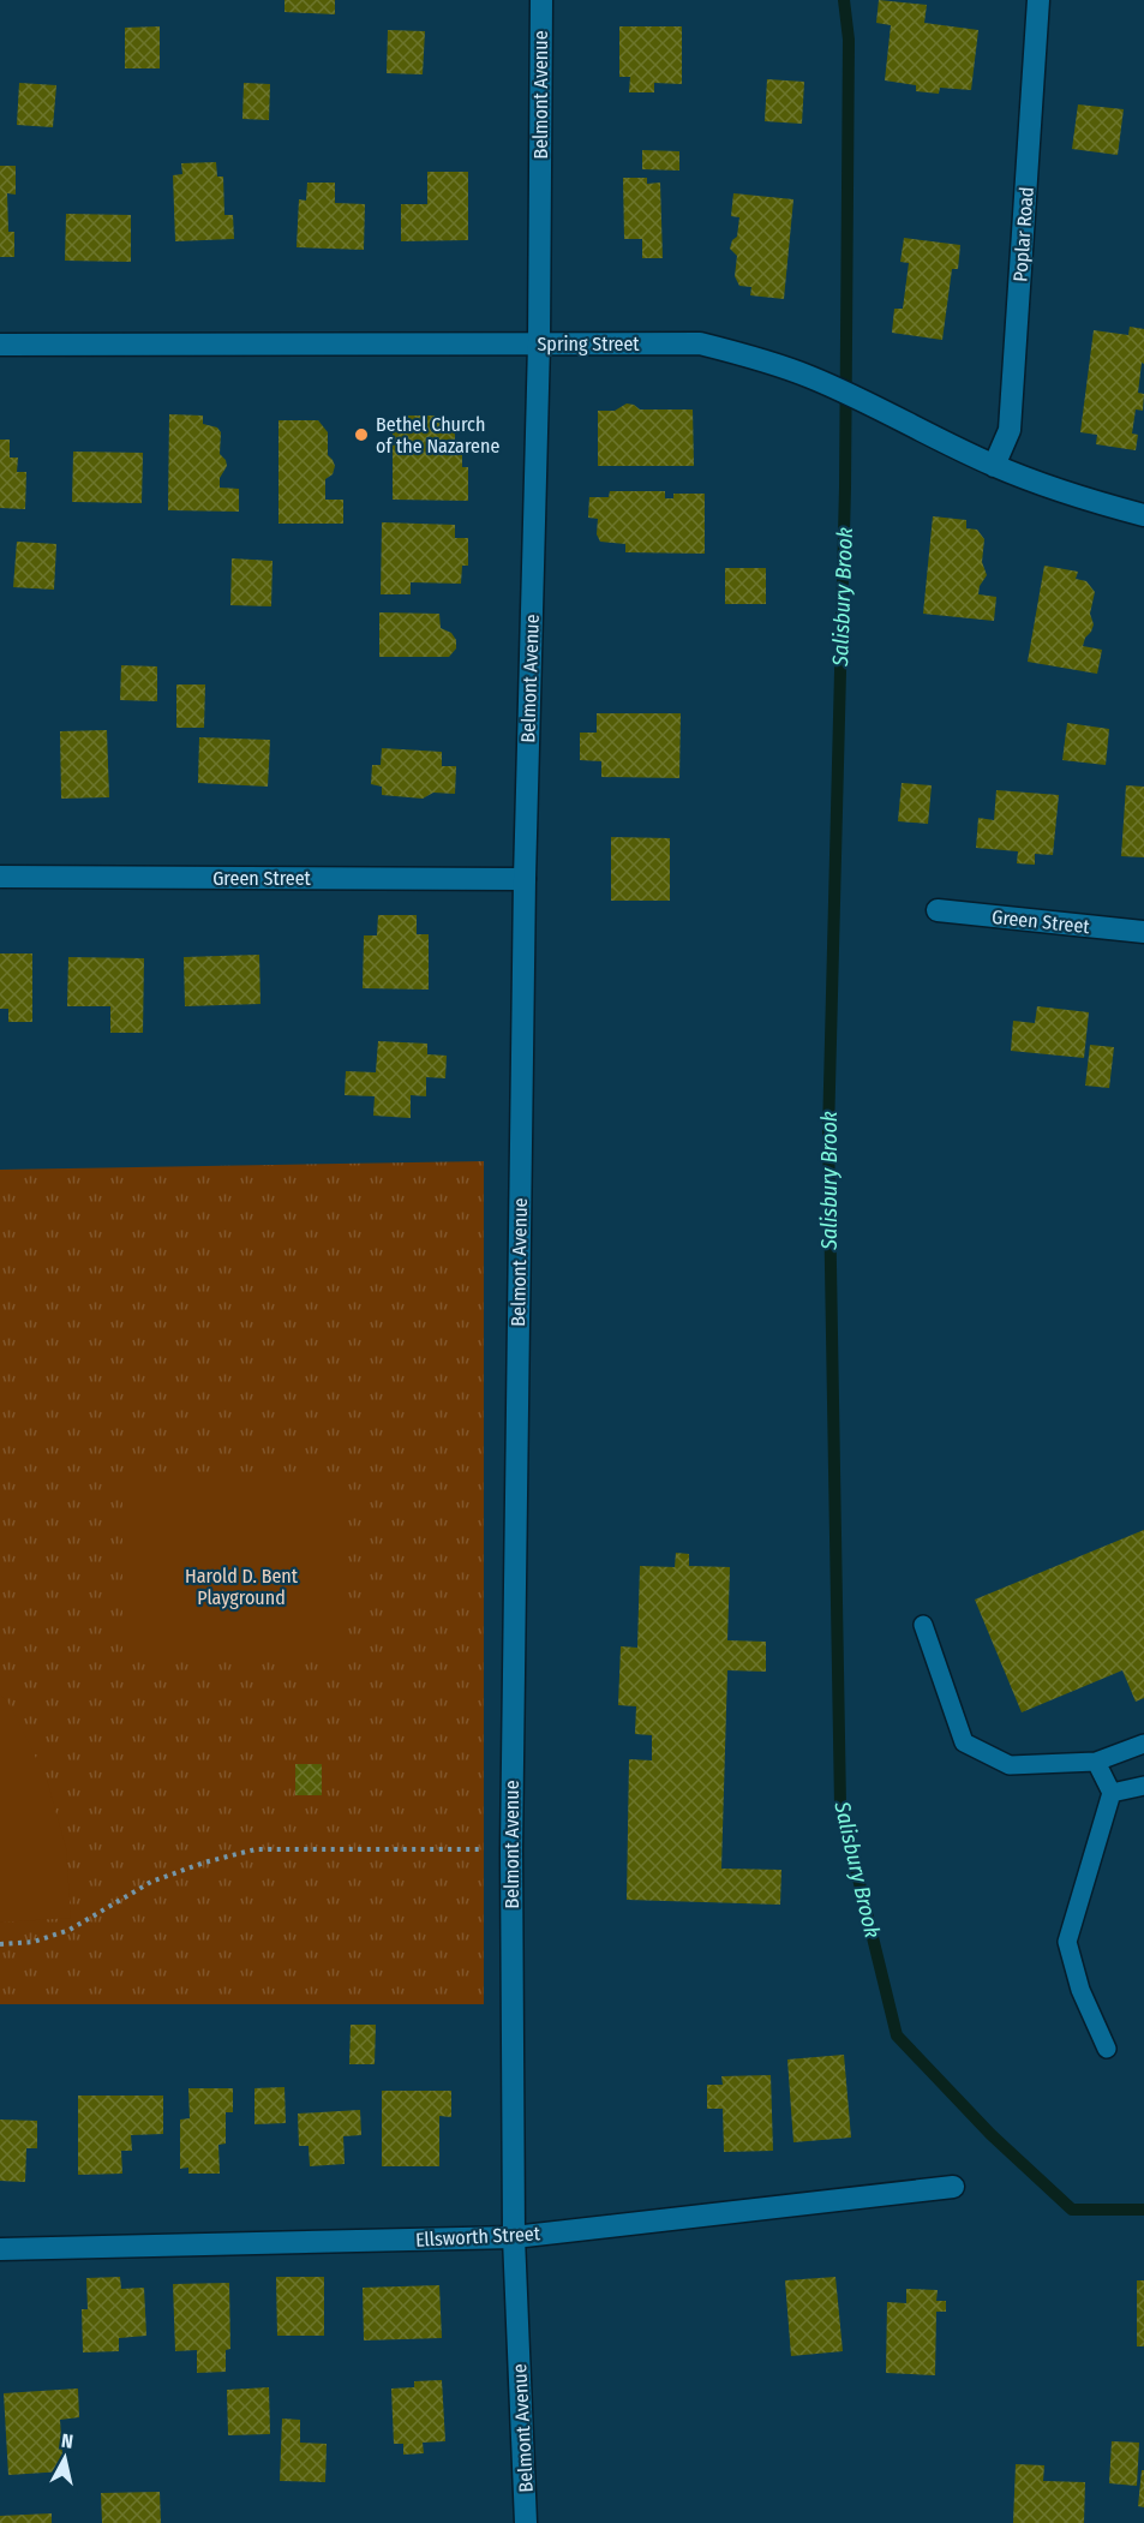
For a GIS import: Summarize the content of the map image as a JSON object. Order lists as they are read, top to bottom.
{
  "streets": {
    "street": [
      "Belmont Avenue",
      "Poplar Road",
      "Spring Street",
      "Green Street",
      "Ellsworth Street"
    ]
  },
  "crossings": [
    ["Belmont Avenue", "Spring Street"],
    ["Belmont Avenue", "Green Street"],
    ["Belmont Avenue", "Ellsworth Street"],
    ["Poplar Road", "Spring Street"]
  ],
  "water": ["Salisbury Brook"],
  "parks": ["Harold D. Bent Playground"],
  "places": ["Bethel Church of the Nazarene"],
  "north": "top"
}
